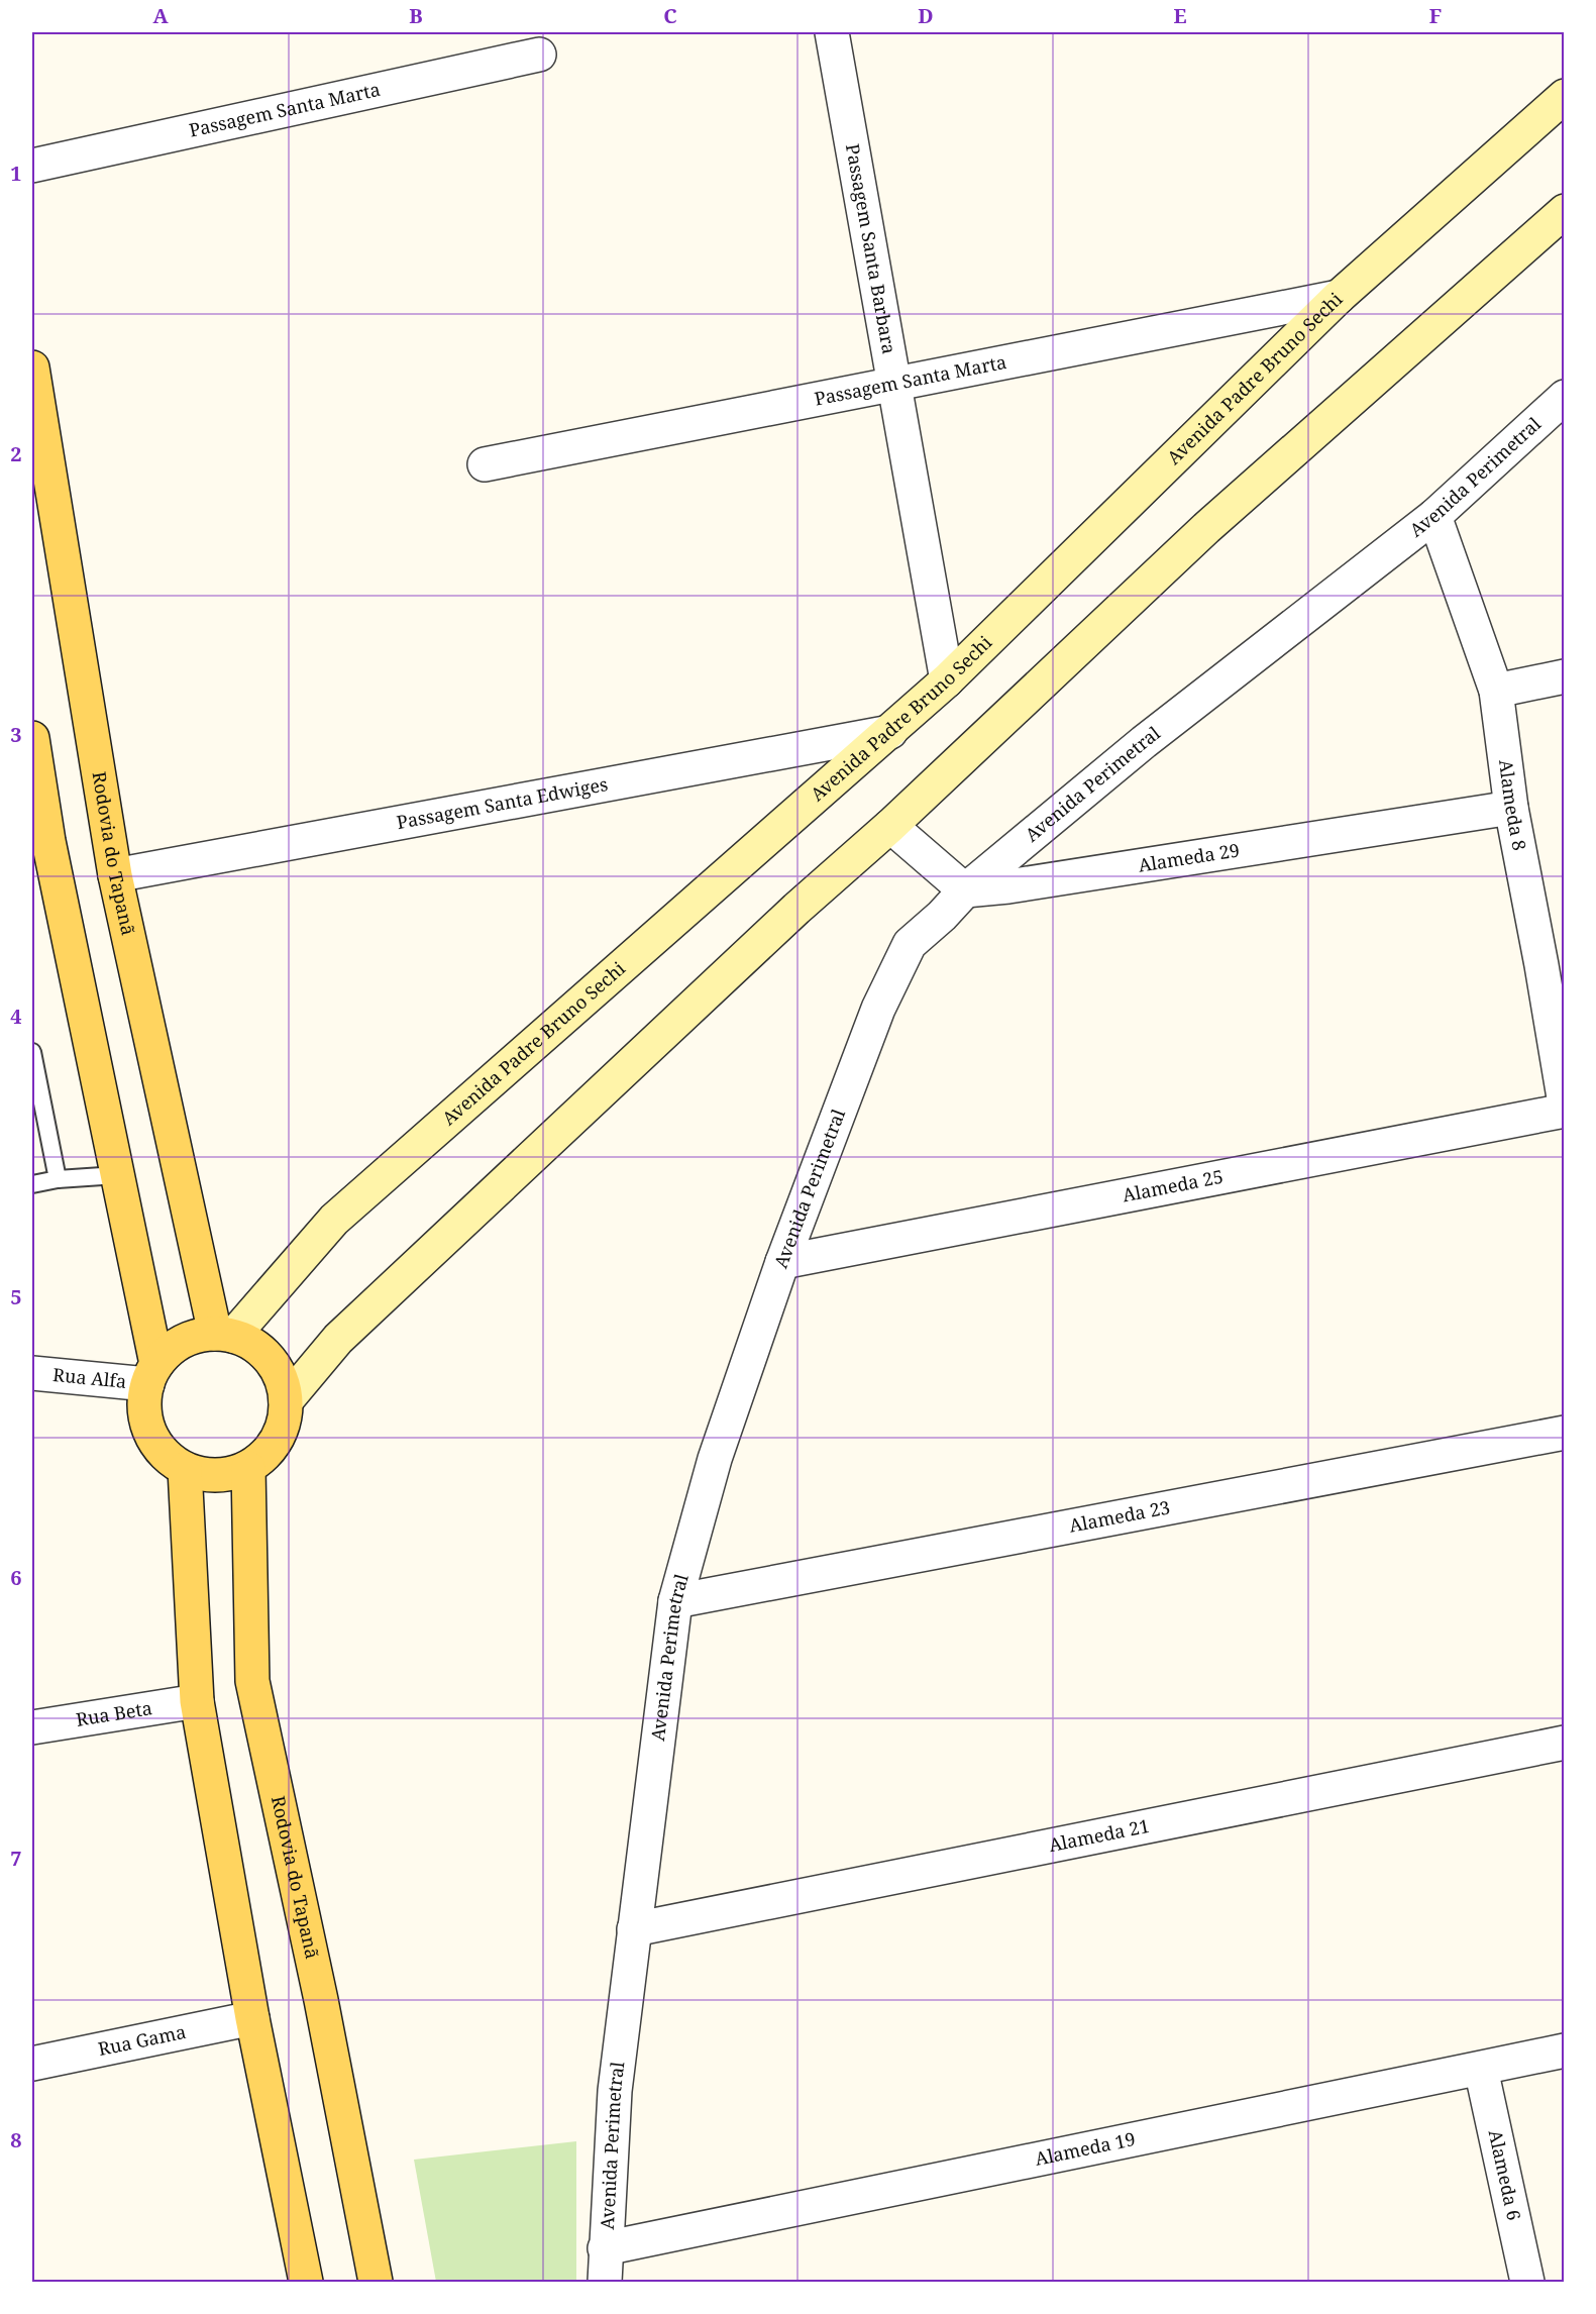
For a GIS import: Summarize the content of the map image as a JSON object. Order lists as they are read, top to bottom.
{
  "streets": {
    "main road": ["Avenida Padre Bruno Sechi", "Rodovia do Tapanã"],
    "street": [
      "Passagem Santa Marta",
      "Passagem Santa Barbara",
      "Avenida Perimetral",
      "Passagem Santa Edwiges",
      "Alameda 8",
      "Alameda 29",
      "Alameda 25",
      "Rua Alfa",
      "Alameda 23",
      "Rua Beta",
      "Alameda 21",
      "Rua Gama",
      "Alameda 19",
      "Alameda 6"
    ]
  },
  "crossings": [
    ["Passagem Santa Marta", "Passagem Santa Barbara"],
    ["Passagem Santa Marta", "Avenida Padre Bruno Sechi"],
    ["Passagem Santa Barbara", "Avenida Padre Bruno Sechi"],
    ["Avenida Padre Bruno Sechi", "Passagem Santa Edwiges"],
    ["Avenida Padre Bruno Sechi", "Rodovia do Tapanã"],
    ["Avenida Padre Bruno Sechi", "Rua Alfa"],
    ["Avenida Perimetral", "Alameda 8"],
    ["Avenida Perimetral", "Alameda 29"],
    ["Avenida Perimetral", "Alameda 25"],
    ["Avenida Perimetral", "Alameda 23"],
    ["Avenida Perimetral", "Alameda 21"],
    ["Avenida Perimetral", "Alameda 19"],
    ["Passagem Santa Edwiges", "Rodovia do Tapanã"],
    ["Alameda 8", "Alameda 29"],
    ["Rodovia do Tapanã", "Rua Alfa"],
    ["Alameda 19", "Alameda 6"]
  ],
  "grid": {
    "columns": [
      "A",
      "B",
      "C",
      "D",
      "E",
      "F"
    ],
    "rows": [
      "1",
      "2",
      "3",
      "4",
      "5",
      "6",
      "7",
      "8"
    ]
  }
}
